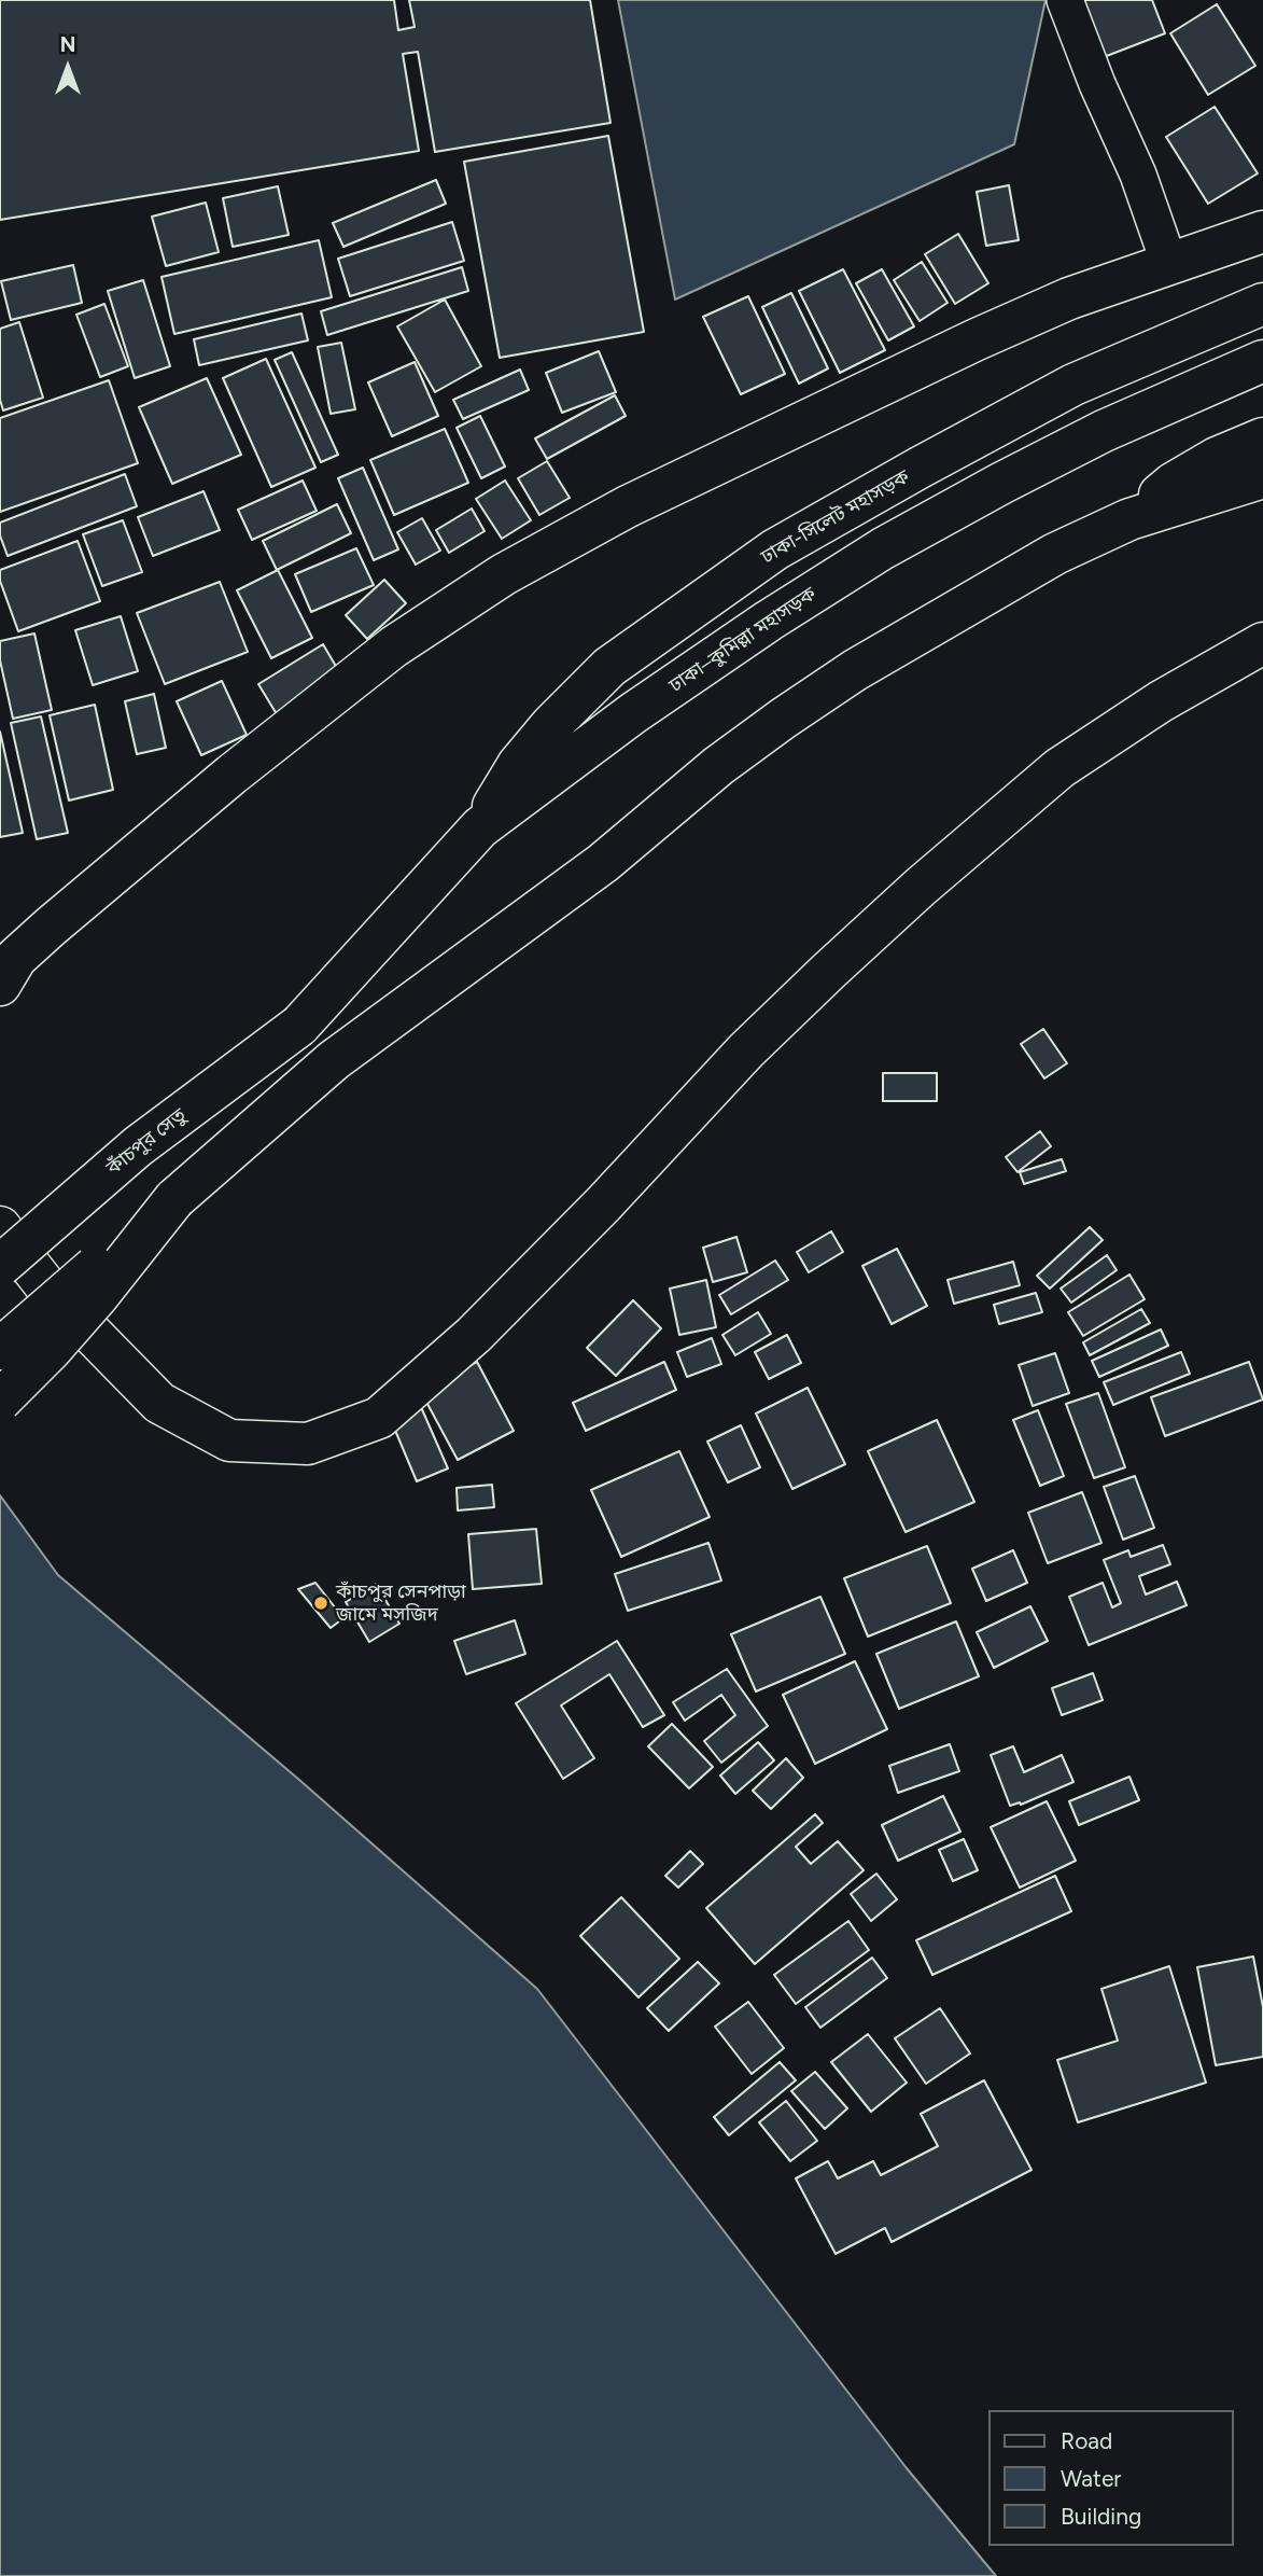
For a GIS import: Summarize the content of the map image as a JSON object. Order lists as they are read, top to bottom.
{
  "streets": {
    "highway": ["ঢাকা-সিলেট মহাসড়ক", "ঢাকা–কুমিল্লা মহাসড়ক", "কাঁচপুর সেতু"]
  },
  "crossings": [
    ["ঢাকা-সিলেট মহাসড়ক", "ঢাকা–কুমিল্লা মহাসড়ক"],
    ["ঢাকা–কুমিল্লা মহাসড়ক", "কাঁচপুর সেতু"]
  ],
  "places": ["কাঁচপুর সেনপাড়া জামে মসজিদ"],
  "legend": ["Road", "Water", "Building"],
  "north": "top"
}
